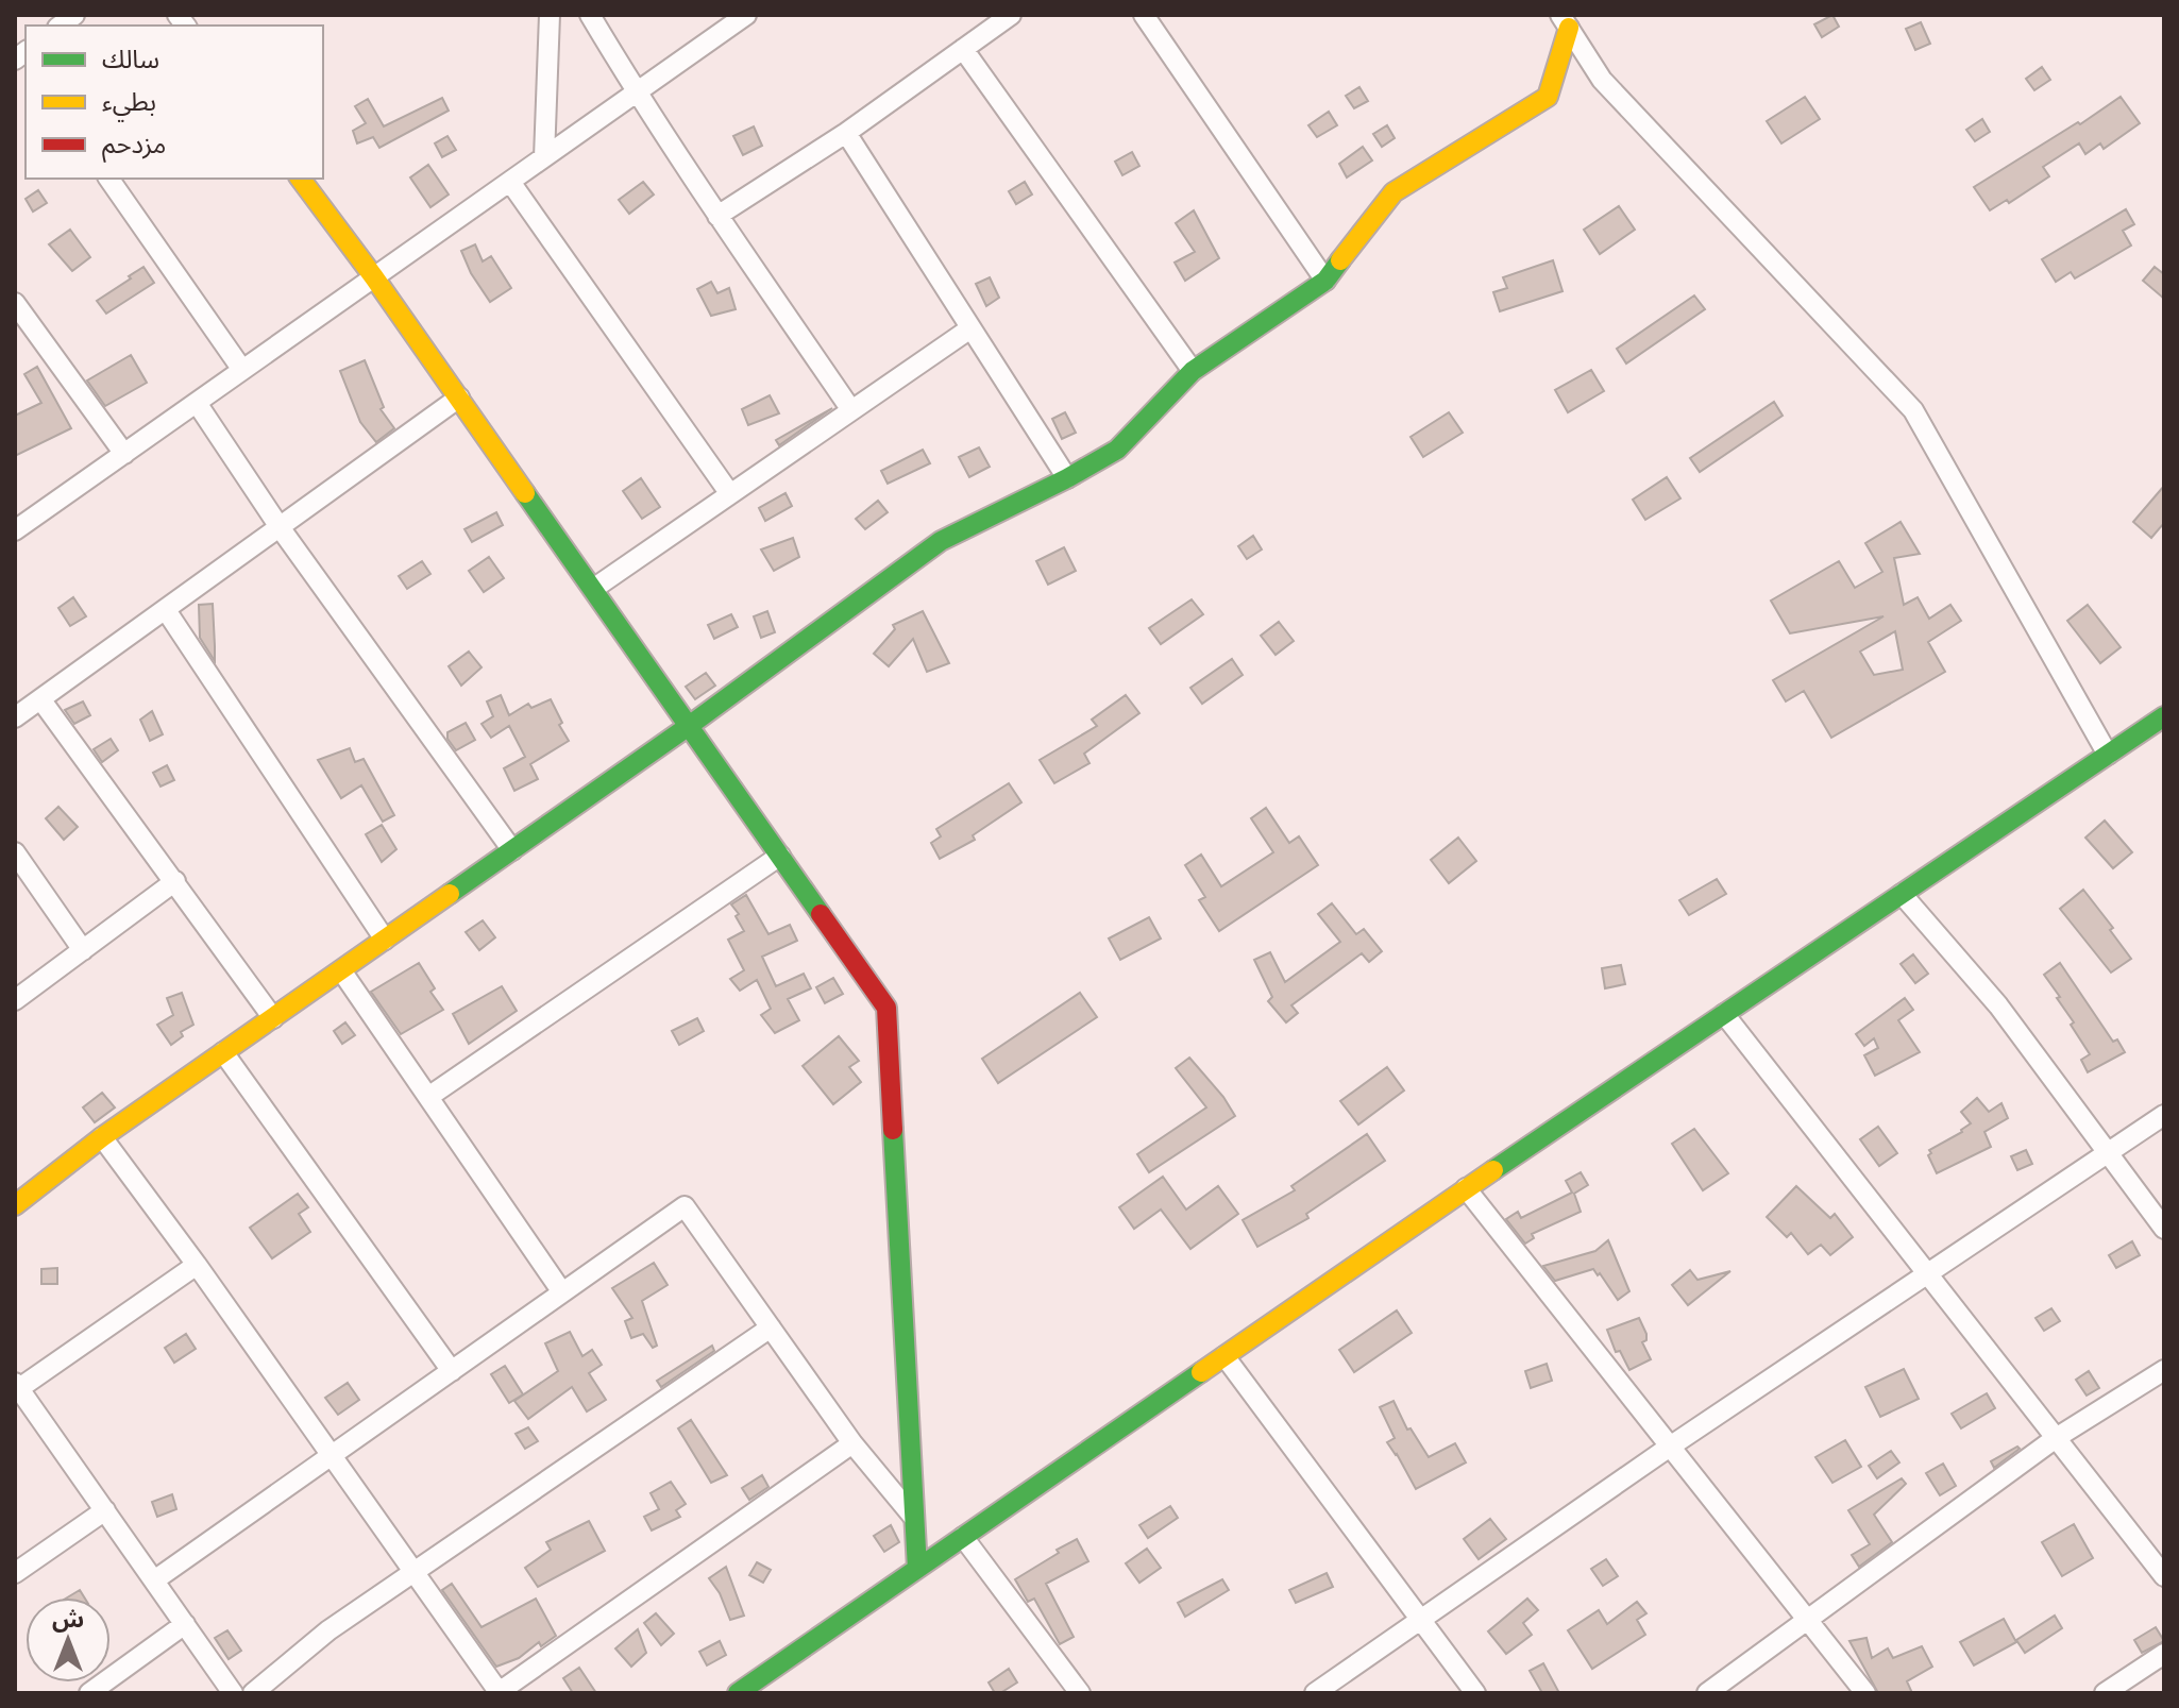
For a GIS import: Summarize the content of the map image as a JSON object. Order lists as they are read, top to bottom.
{
  "legend": ["سالك", "بطيء", "مزدحم"],
  "north": "top"
}
